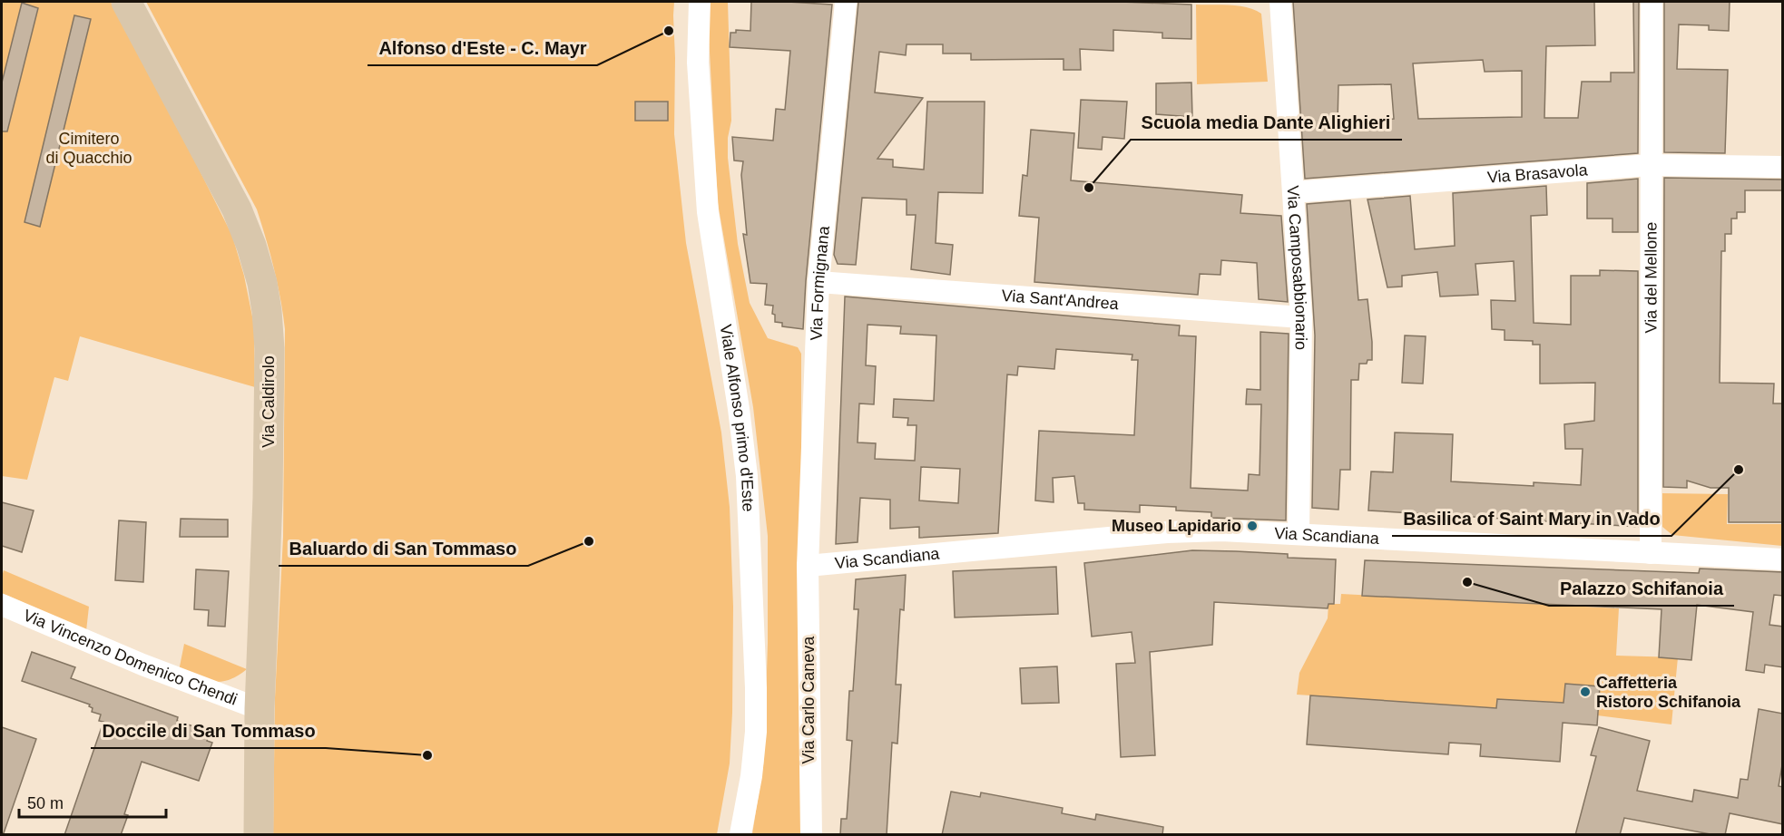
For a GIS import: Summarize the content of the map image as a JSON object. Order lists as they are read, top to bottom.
{
  "streets": {
    "main road": ["Via Caldirolo"],
    "street": [
      "Via Brasavola",
      "Via Camposabbionario",
      "Via del Mellone",
      "Via Formignana",
      "Via Sant'Andrea",
      "Viale Alfonso primo d'Este",
      "Via Scandiana",
      "Via Vincenzo Domenico Chendi",
      "Via Carlo Caneva"
    ]
  },
  "crossings": [
    ["Via Brasavola", "Via Camposabbionario"],
    ["Via Brasavola", "Via del Mellone"],
    ["Via Camposabbionario", "Via Sant'Andrea"],
    ["Via Camposabbionario", "Via Scandiana"],
    ["Via del Mellone", "Via Scandiana"],
    ["Via Formignana", "Via Sant'Andrea"],
    ["Via Formignana", "Via Scandiana"],
    ["Via Formignana", "Via Carlo Caneva"],
    ["Via Caldirolo", "Via Vincenzo Domenico Chendi"],
    ["Via Scandiana", "Via Carlo Caneva"]
  ],
  "parks": ["Cimitero di Quacchio"],
  "places": [
    "Alfonso d'Este - C. Mayr",
    "Scuola media Dante Alighieri",
    "Basilica of Saint Mary in Vado",
    "Museo Lapidario",
    "Baluardo di San Tommaso",
    "Palazzo Schifanoia",
    "Caffetteria Ristoro Schifanoia",
    "Doccile di San Tommaso"
  ],
  "scale_bar": "50 m"
}
